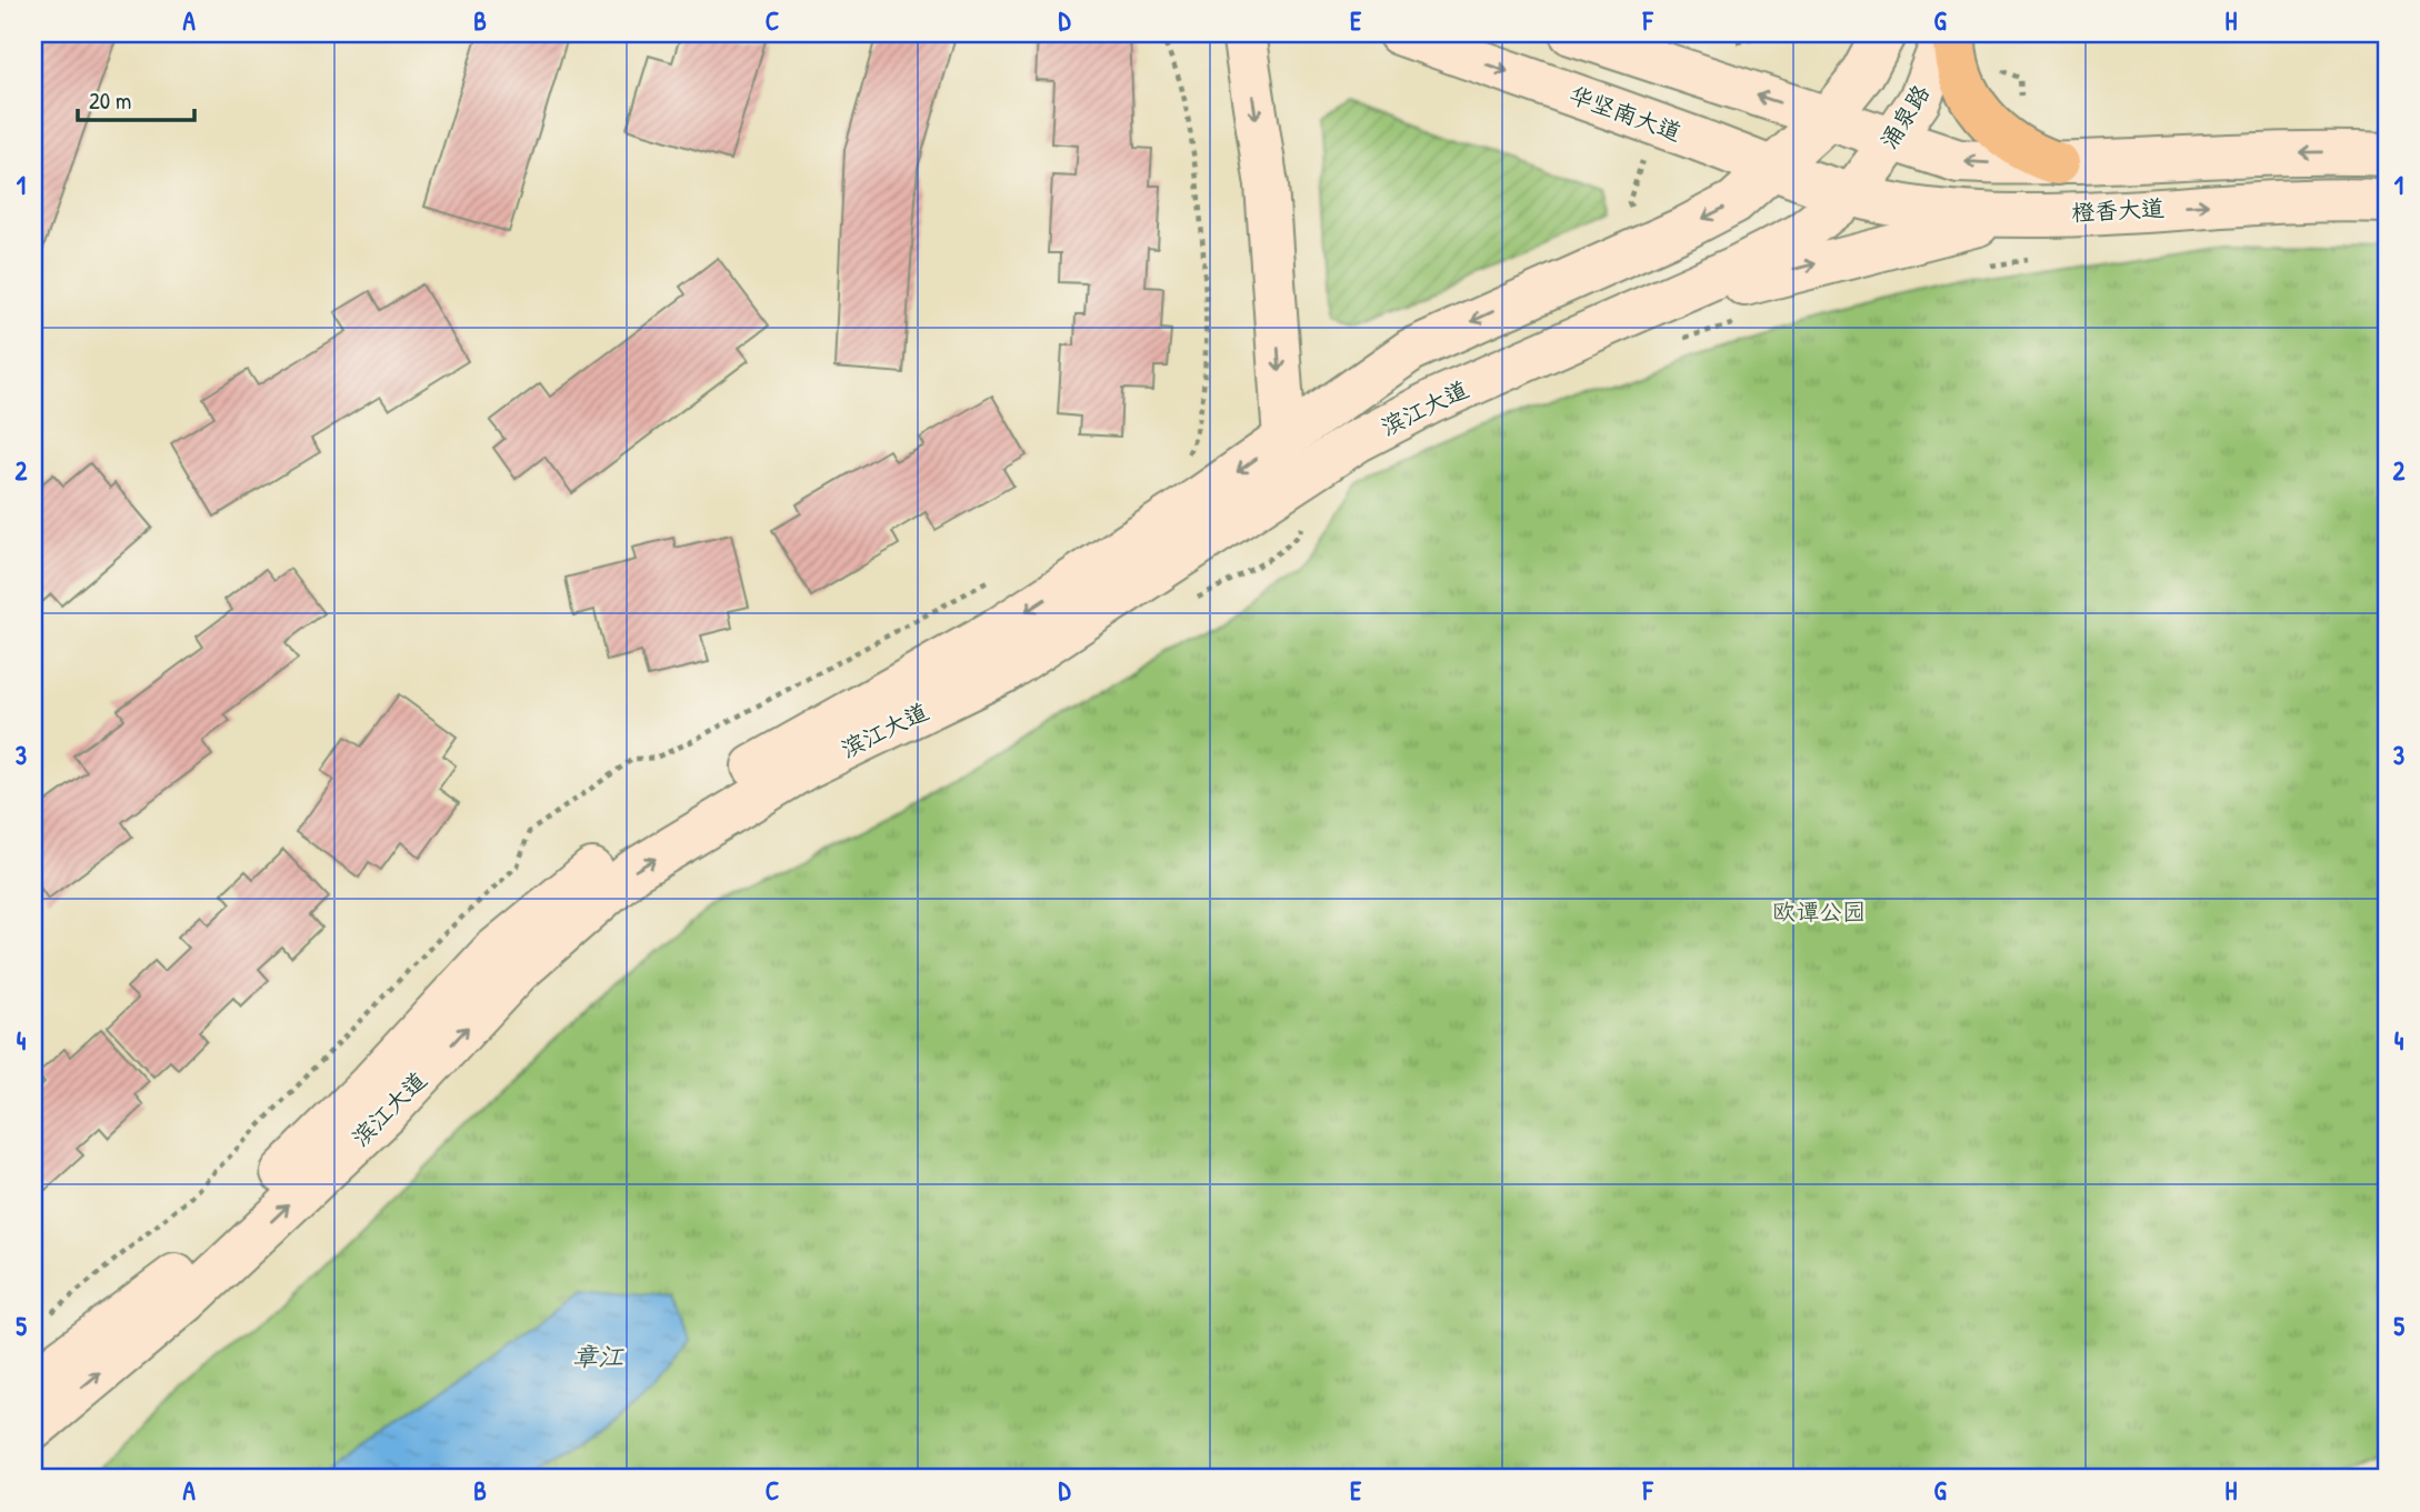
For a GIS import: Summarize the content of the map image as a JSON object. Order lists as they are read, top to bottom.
{
  "streets": {
    "main road": [
      "华坚南大道",
      "涌泉路",
      "橙香大道",
      "滨江大道"
    ]
  },
  "crossings": [
    ["华坚南大道", "涌泉路"],
    ["华坚南大道", "橙香大道"],
    ["华坚南大道", "滨江大道"],
    ["涌泉路", "橙香大道"],
    ["涌泉路", "滨江大道"],
    ["橙香大道", "滨江大道"]
  ],
  "water": ["章江"],
  "parks": ["欧谭公园"],
  "scale_bar": "20 m",
  "grid": {
    "columns": [
      "A",
      "B",
      "C",
      "D",
      "E",
      "F",
      "G",
      "H"
    ],
    "rows": [
      "1",
      "2",
      "3",
      "4",
      "5"
    ]
  }
}
